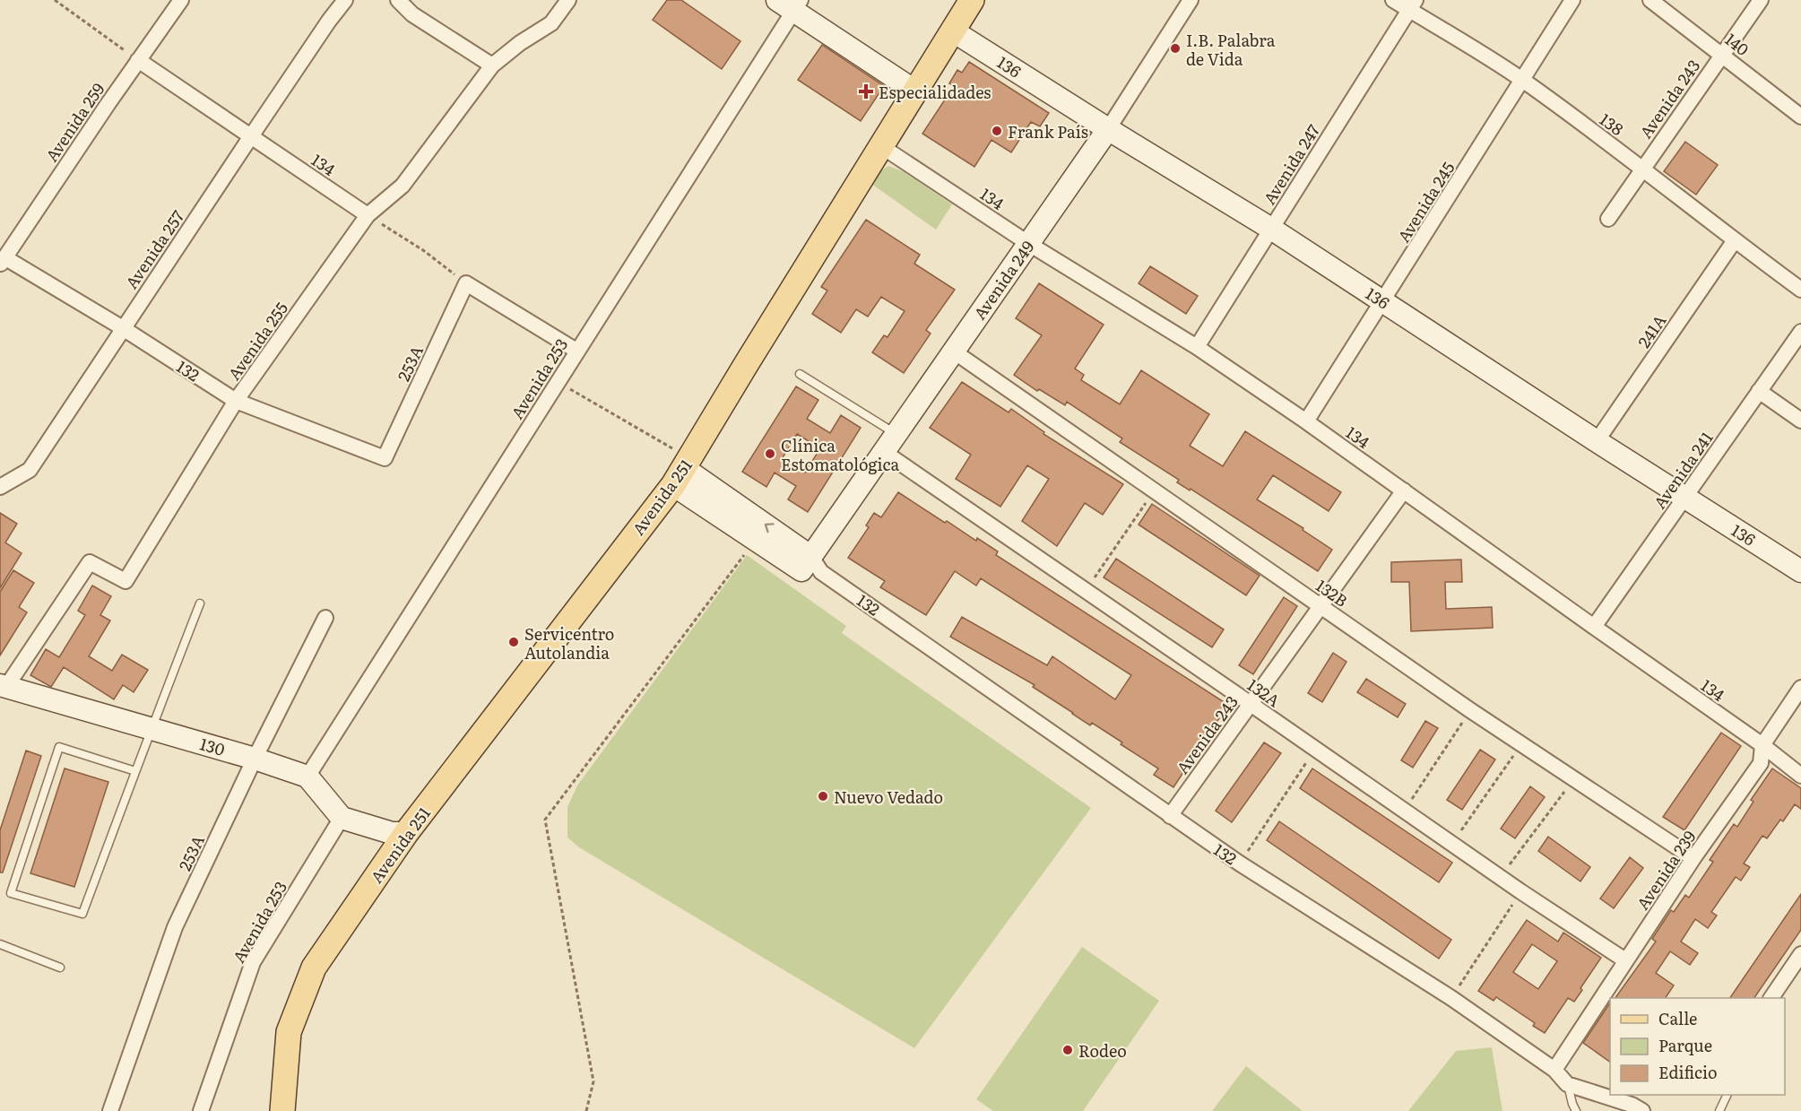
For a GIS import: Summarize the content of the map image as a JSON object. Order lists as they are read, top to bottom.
{
  "streets": {
    "main road": ["Avenida 251"],
    "street": [
      "140",
      "136",
      "Avenida 243",
      "Avenida 259",
      "138",
      "134",
      "Avenida 247",
      "Avenida 245",
      "Avenida 257",
      "Avenida 249",
      "241A",
      "Avenida 255",
      "253A",
      "132",
      "Avenida 253",
      "Avenida 241",
      "132B",
      "132A",
      "130",
      "Avenida 239"
    ]
  },
  "crossings": [
    ["140", "Avenida 243"],
    ["136", "Avenida 247"],
    ["136", "Avenida 245"],
    ["136", "Avenida 249"],
    ["136", "241A"],
    ["136", "Avenida 241"],
    ["136", "Avenida 251"],
    ["Avenida 243", "138"],
    ["Avenida 243", "134"],
    ["Avenida 243", "132"],
    ["Avenida 243", "132B"],
    ["Avenida 243", "132A"],
    ["Avenida 259", "134"],
    ["Avenida 259", "132"],
    ["138", "Avenida 247"],
    ["138", "Avenida 245"],
    ["138", "241A"],
    ["134", "Avenida 247"],
    ["134", "Avenida 245"],
    ["134", "Avenida 257"],
    ["134", "Avenida 249"],
    ["134", "Avenida 255"],
    ["134", "Avenida 241"],
    ["134", "Avenida 251"],
    ["134", "Avenida 239"],
    ["Avenida 257", "132"],
    ["Avenida 249", "132"],
    ["Avenida 249", "132B"],
    ["Avenida 249", "132A"],
    ["Avenida 255", "132"],
    ["Avenida 255", "130"],
    ["253A", "132"],
    ["253A", "130"],
    ["132", "Avenida 251"],
    ["132", "Avenida 239"],
    ["Avenida 253", "130"],
    ["132B", "Avenida 239"],
    ["132A", "Avenida 239"]
  ],
  "places": {
    "other": [
      "I.B. Palabra de Vida",
      "Frank País",
      "Clínica Estomatológica",
      "Servicentro Autolandia",
      "Nuevo Vedado",
      "Rodeo"
    ],
    "health": ["Especialidades"]
  },
  "legend": ["Calle", "Parque", "Edificio"]
}
